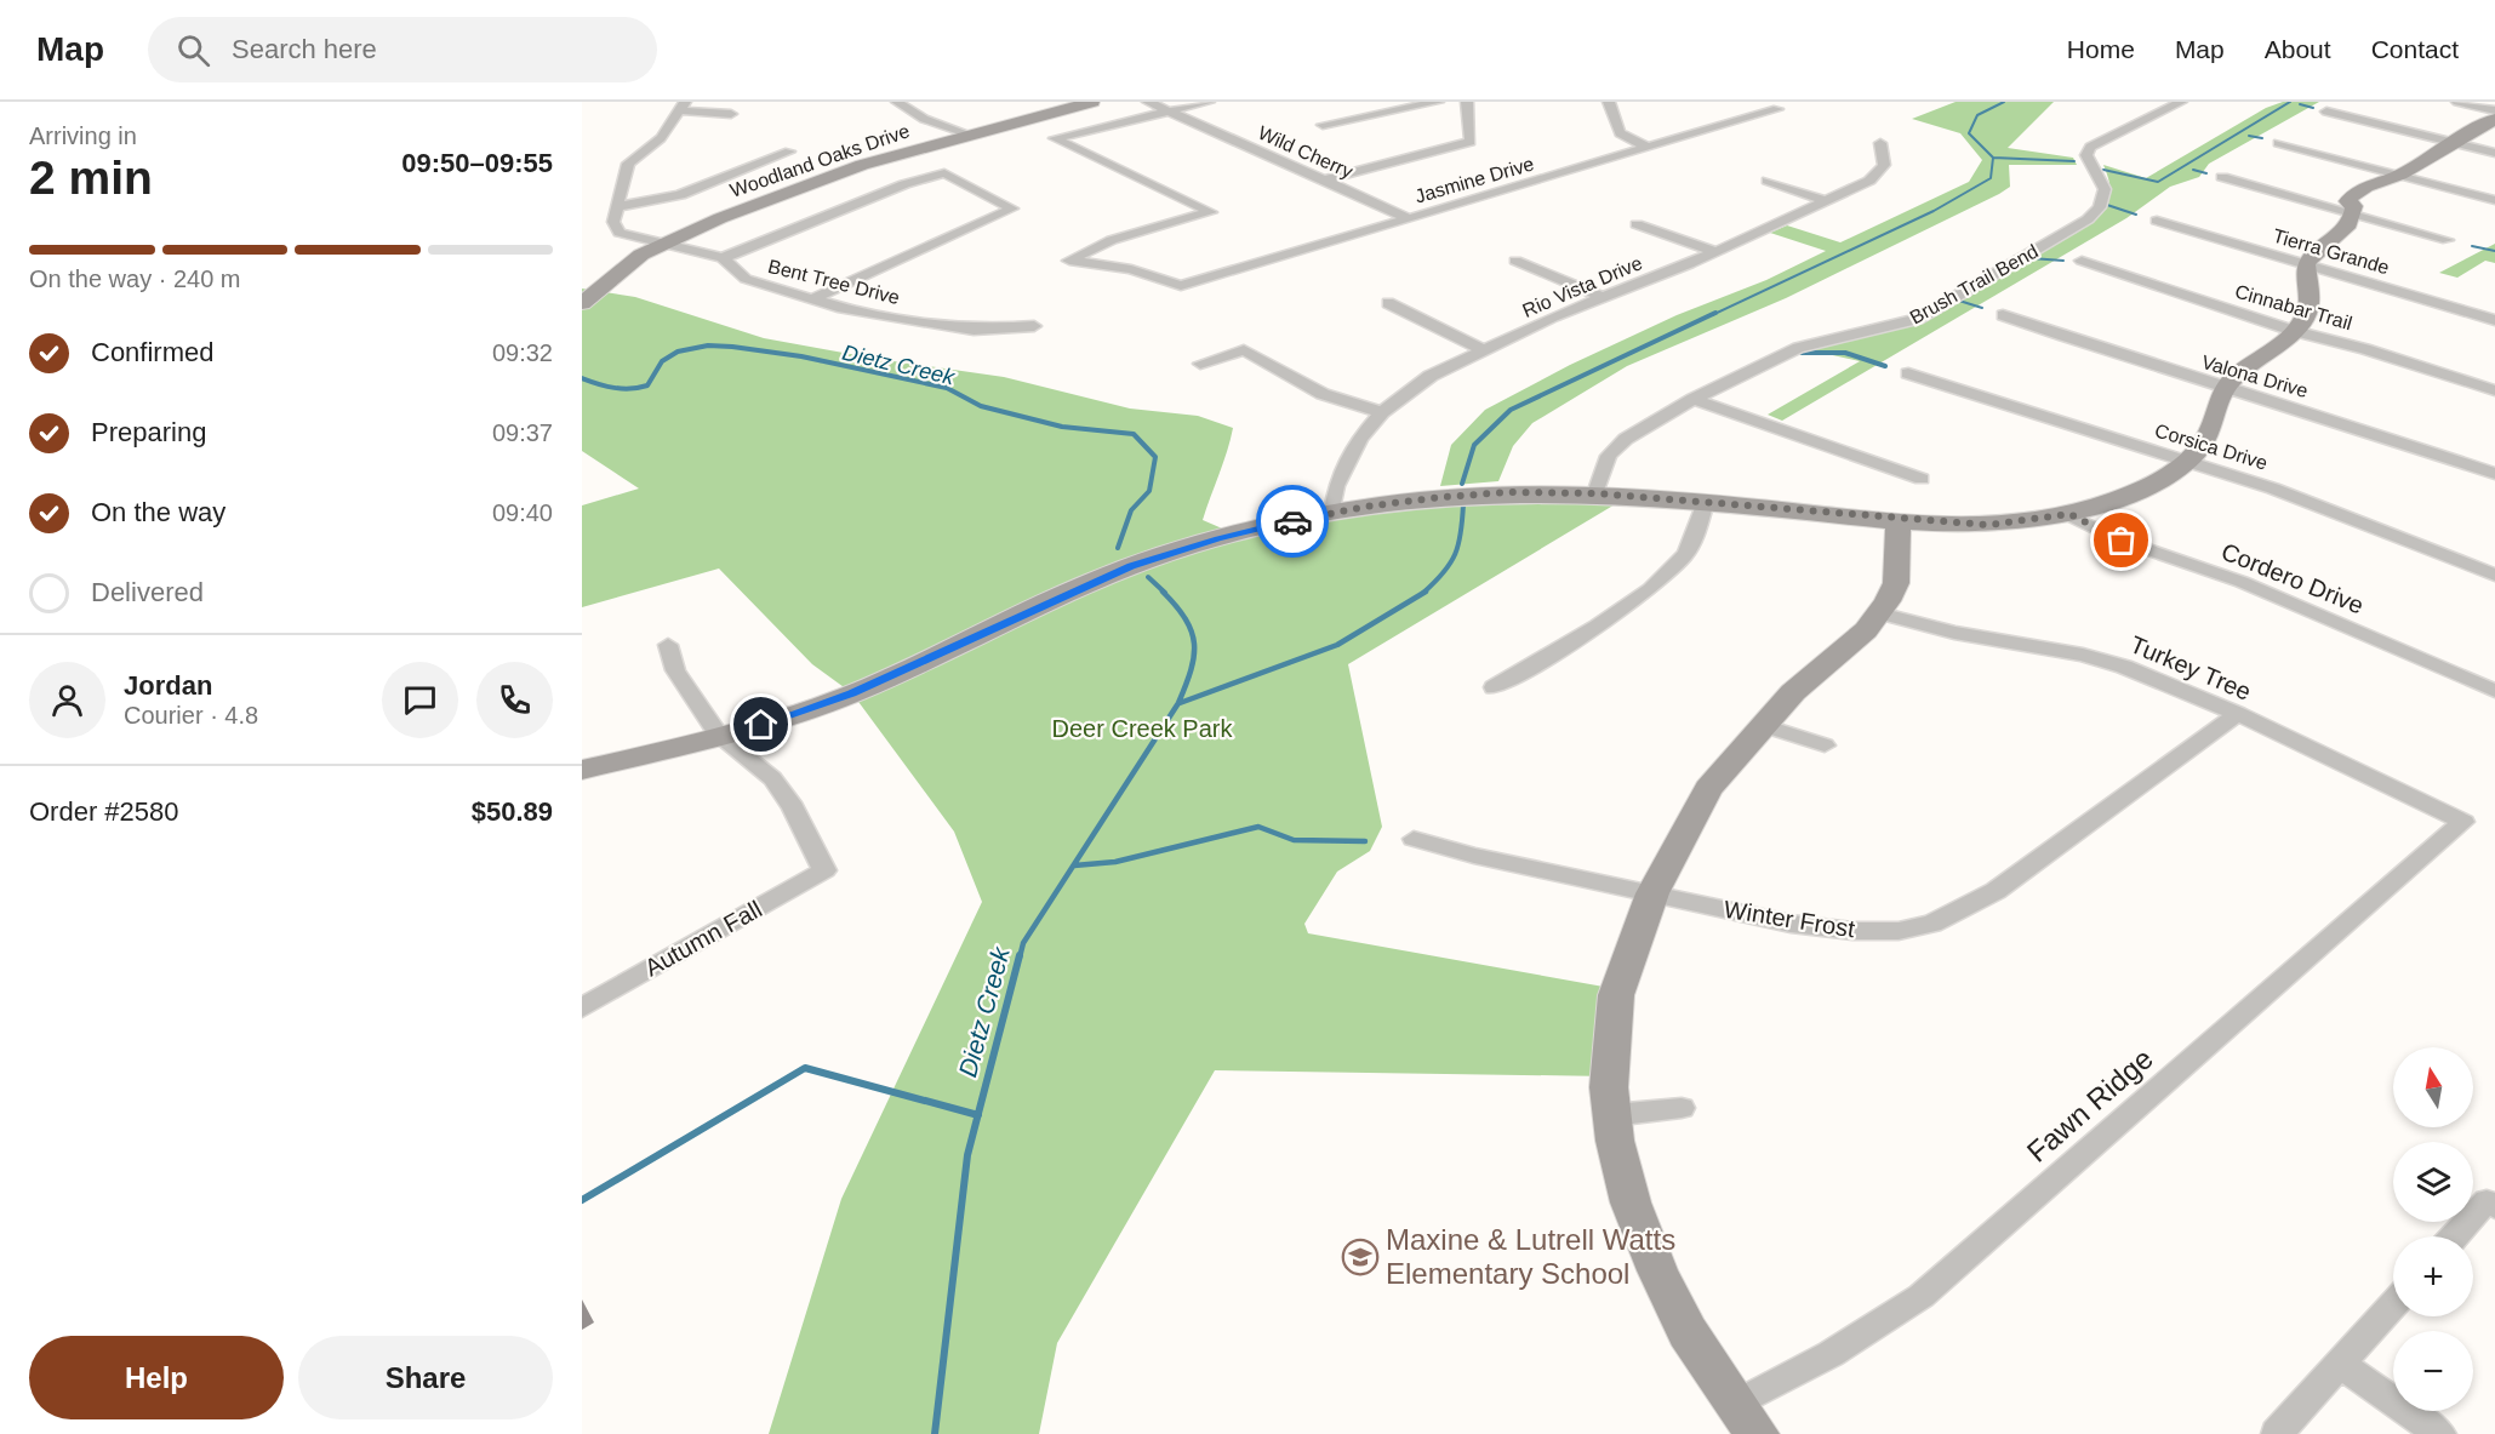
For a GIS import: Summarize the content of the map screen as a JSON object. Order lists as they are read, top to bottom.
{
  "streets": {
    "street": [
      "Wild Cherry",
      "Woodland Oaks Drive",
      "Jasmine Drive",
      "Tierra Grande",
      "Bent Tree Drive",
      "Brush Trail Bend",
      "Rio Vista Drive",
      "Cinnabar Trail",
      "Valona Drive",
      "Corsica Drive",
      "Cordero Drive",
      "Turkey Tree",
      "Winter Frost",
      "Autumn Fall",
      "Fawn Ridge"
    ]
  },
  "crossings": [
    ["Wild Cherry", "Jasmine Drive"],
    ["Woodland Oaks Drive", "Bent Tree Drive"],
    ["Turkey Tree", "Winter Frost"],
    ["Turkey Tree", "Fawn Ridge"]
  ],
  "water": ["Dietz Creek"],
  "parks": ["Deer Creek Park"],
  "places": {
    "school or university": ["Maxine & Lutrell Watts Elementary School"]
  },
  "north": "top",
  "page": {
    "header": "Map",
    "search": "Search here",
    "nav": [
      "Home",
      "Map",
      "About",
      "Contact"
    ],
    "heading": ["2 min", "Arriving in", "09:50–09:55"],
    "panel": [
      "Jordan",
      "Courier · 4.8",
      "Order #2580",
      "$50.89"
    ],
    "bar": "On the way · 240 m",
    "list": [
      ["Confirmed", "09:32"],
      ["Preparing", "09:37"],
      ["On the way", "09:40"],
      "Delivered"
    ],
    "map_buttons": ["+", "−"],
    "buttons": ["Help", "Share"]
  }
}
